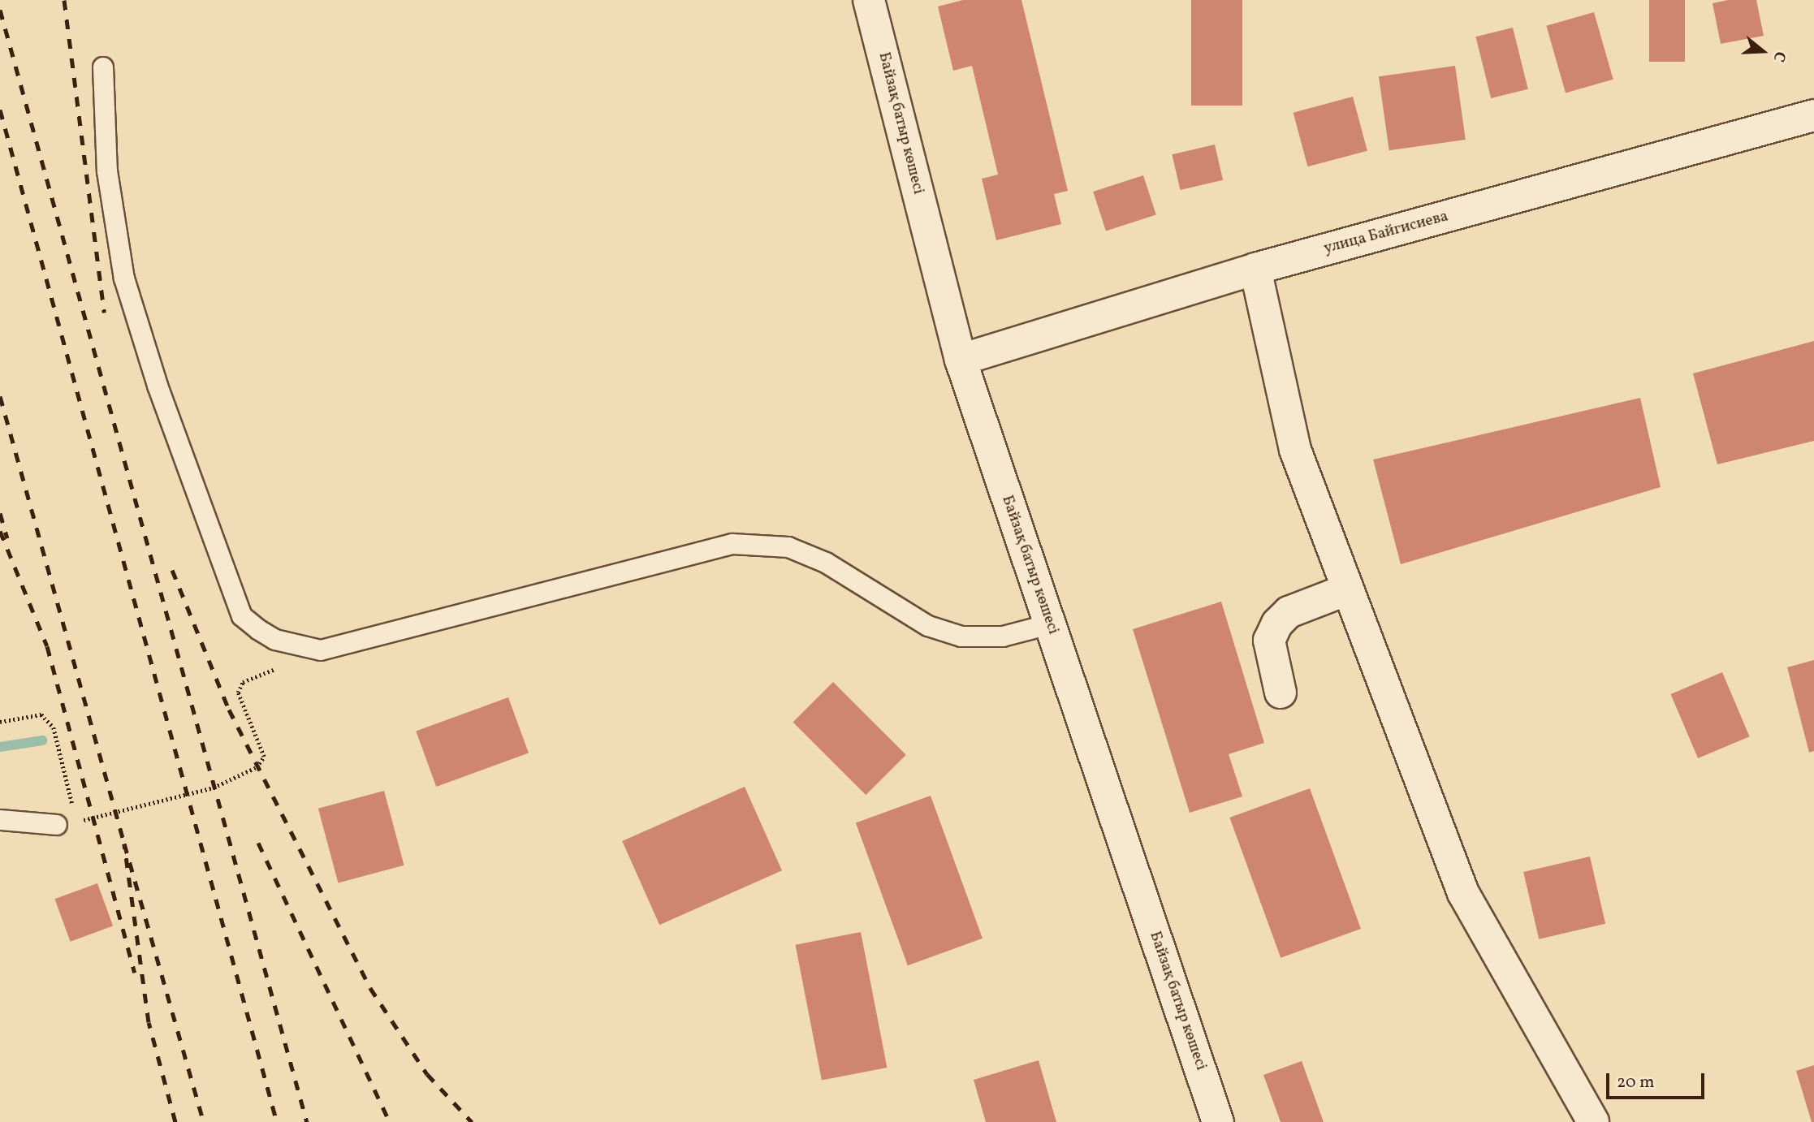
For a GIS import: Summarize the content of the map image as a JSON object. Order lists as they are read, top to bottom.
{
  "streets": {
    "street": ["Байзақ батыр көшесі", "улица Байгисиева"]
  },
  "crossings": [
    ["Байзақ батыр көшесі", "улица Байгисиева"]
  ],
  "scale_bar": "20 m",
  "north": "right"
}
